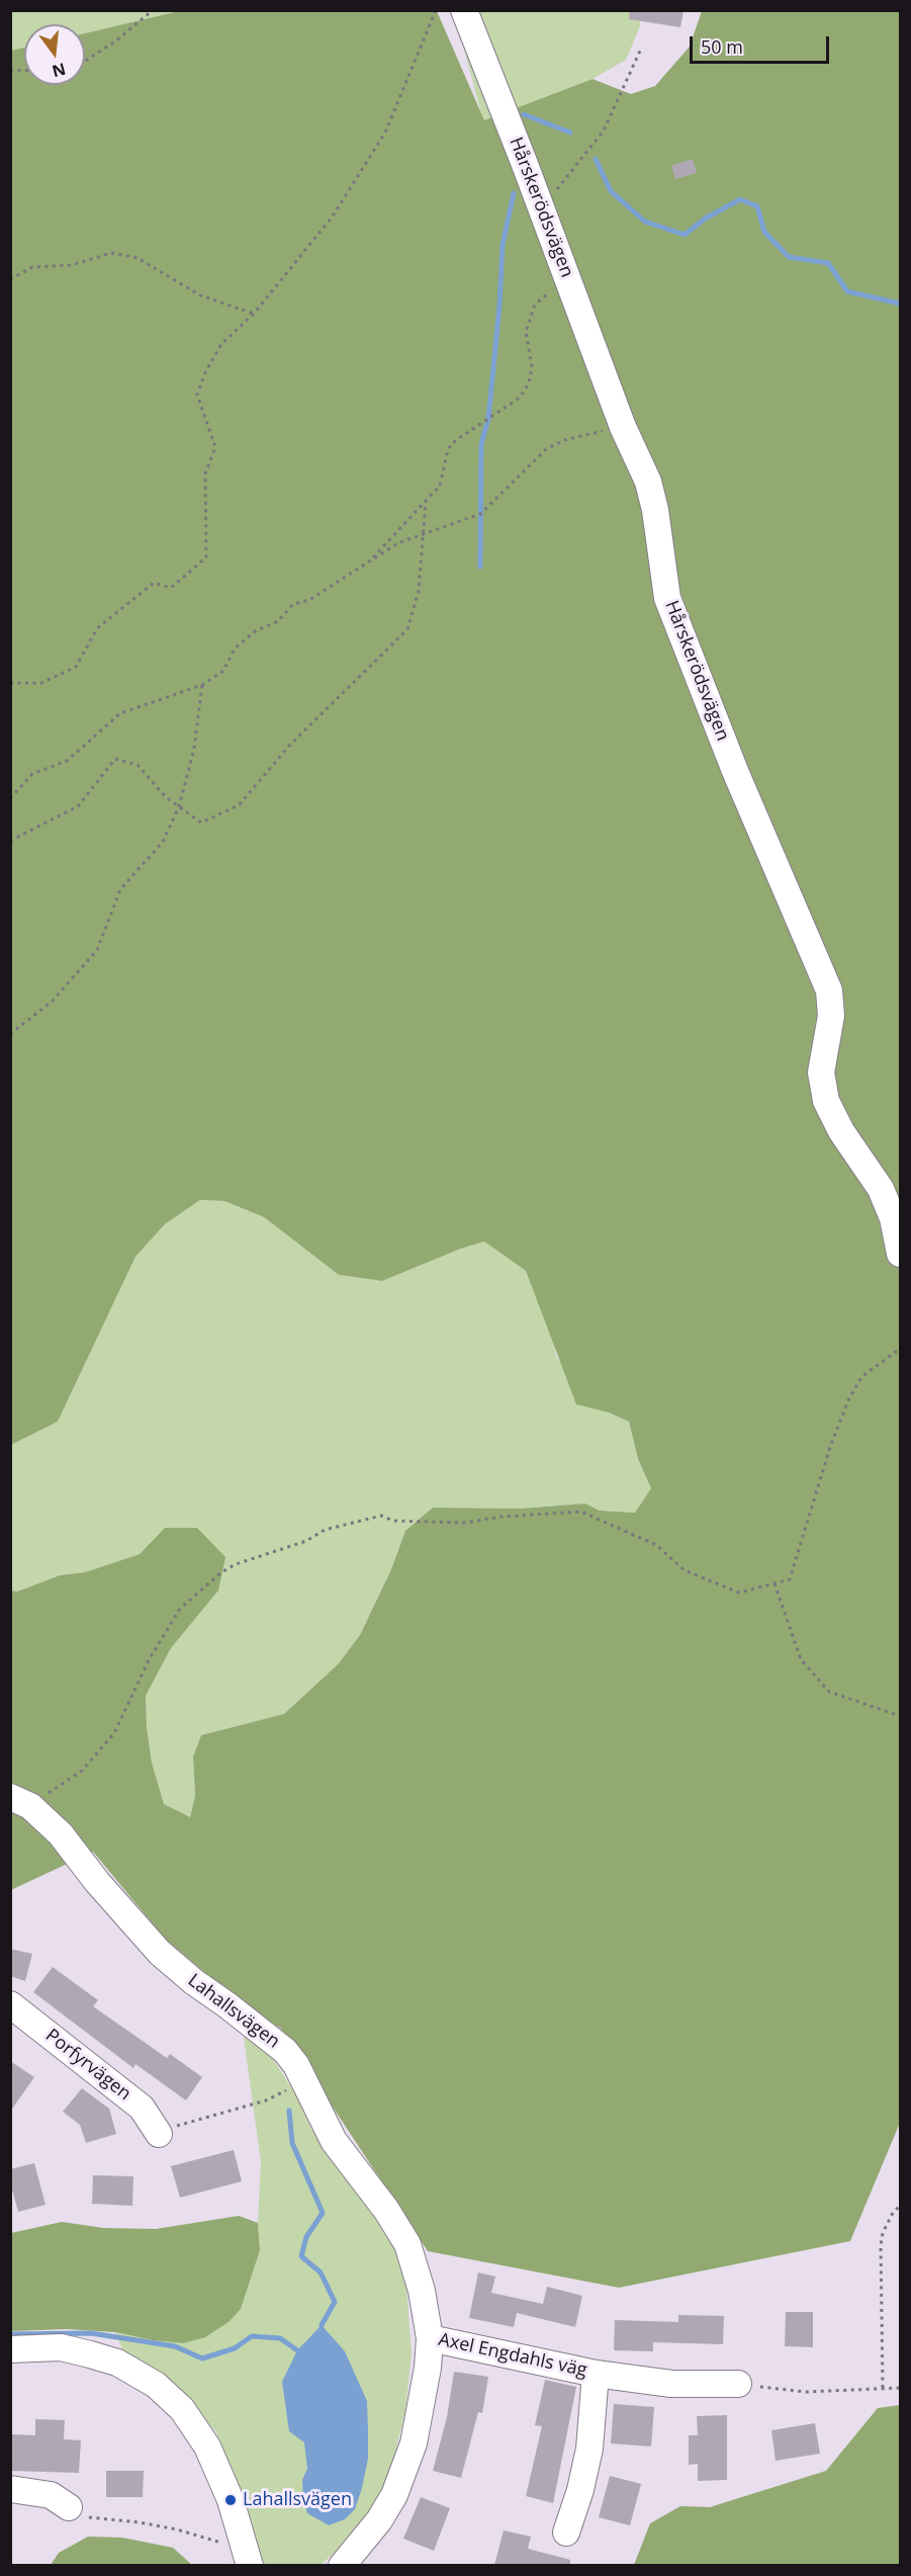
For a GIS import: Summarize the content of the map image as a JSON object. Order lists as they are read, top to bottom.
{
  "streets": {
    "street": [
      "Hårskerödsvägen",
      "Lahallsvägen",
      "Porfyrvägen",
      "Axel Engdahls väg"
    ]
  },
  "crossings": [
    ["Lahallsvägen", "Axel Engdahls väg"]
  ],
  "places": ["Lahallsvägen"],
  "scale_bar": "50 m",
  "north": "bottom"
}
